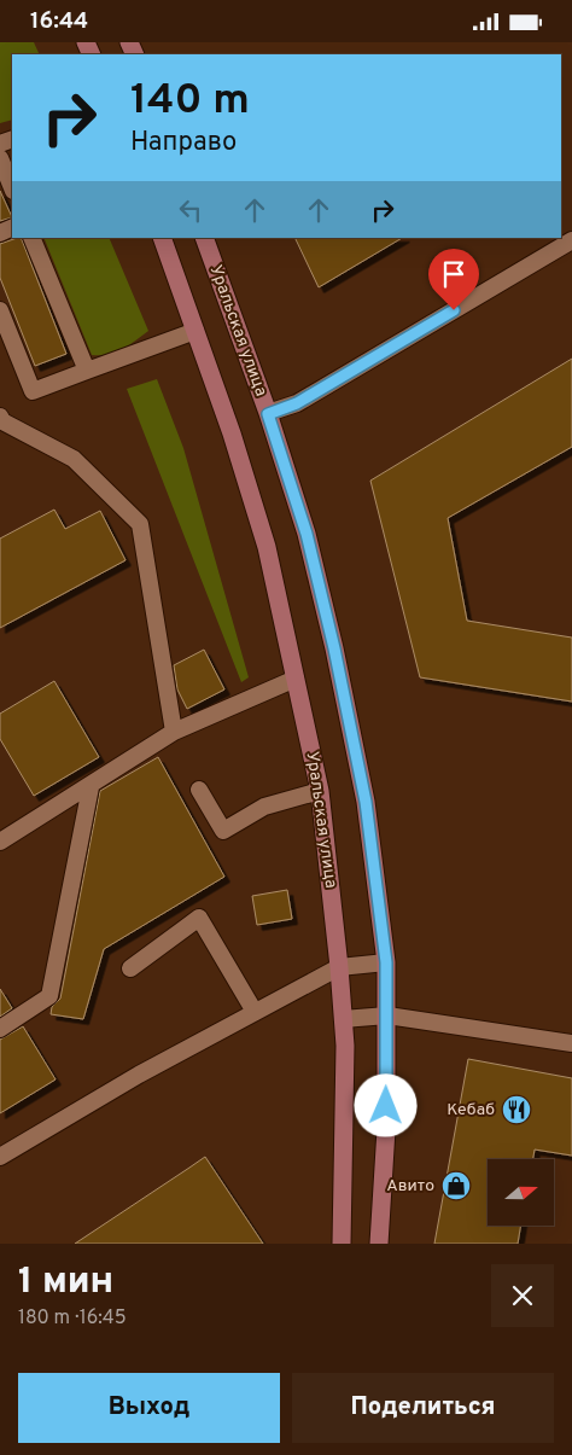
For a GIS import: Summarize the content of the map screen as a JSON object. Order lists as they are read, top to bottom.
{
  "streets": {
    "main road": ["Уральская улица"]
  },
  "places": {
    "restaurant": ["Кебаб"],
    "shop": ["Авито"]
  },
  "north": "right",
  "page": {
    "status": "16:44",
    "turn": ["140 m", "Направо"],
    "heading": ["1 мин", "180 m · 16:45"],
    "buttons": ["Выход", "Поделиться"]
  }
}
